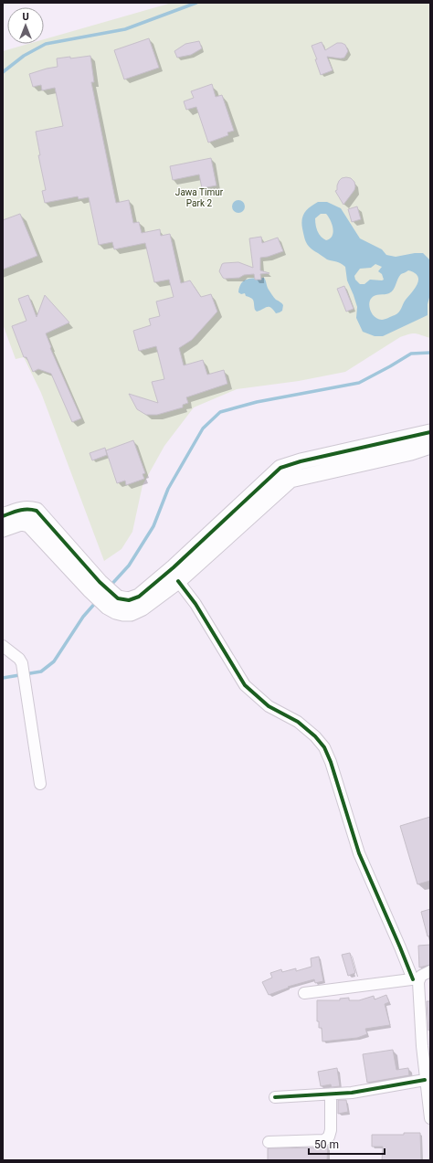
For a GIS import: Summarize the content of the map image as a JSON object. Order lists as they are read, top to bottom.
{
  "parks": ["Jawa Timur Park 2"],
  "scale_bar": "50 m",
  "north": "top"
}
